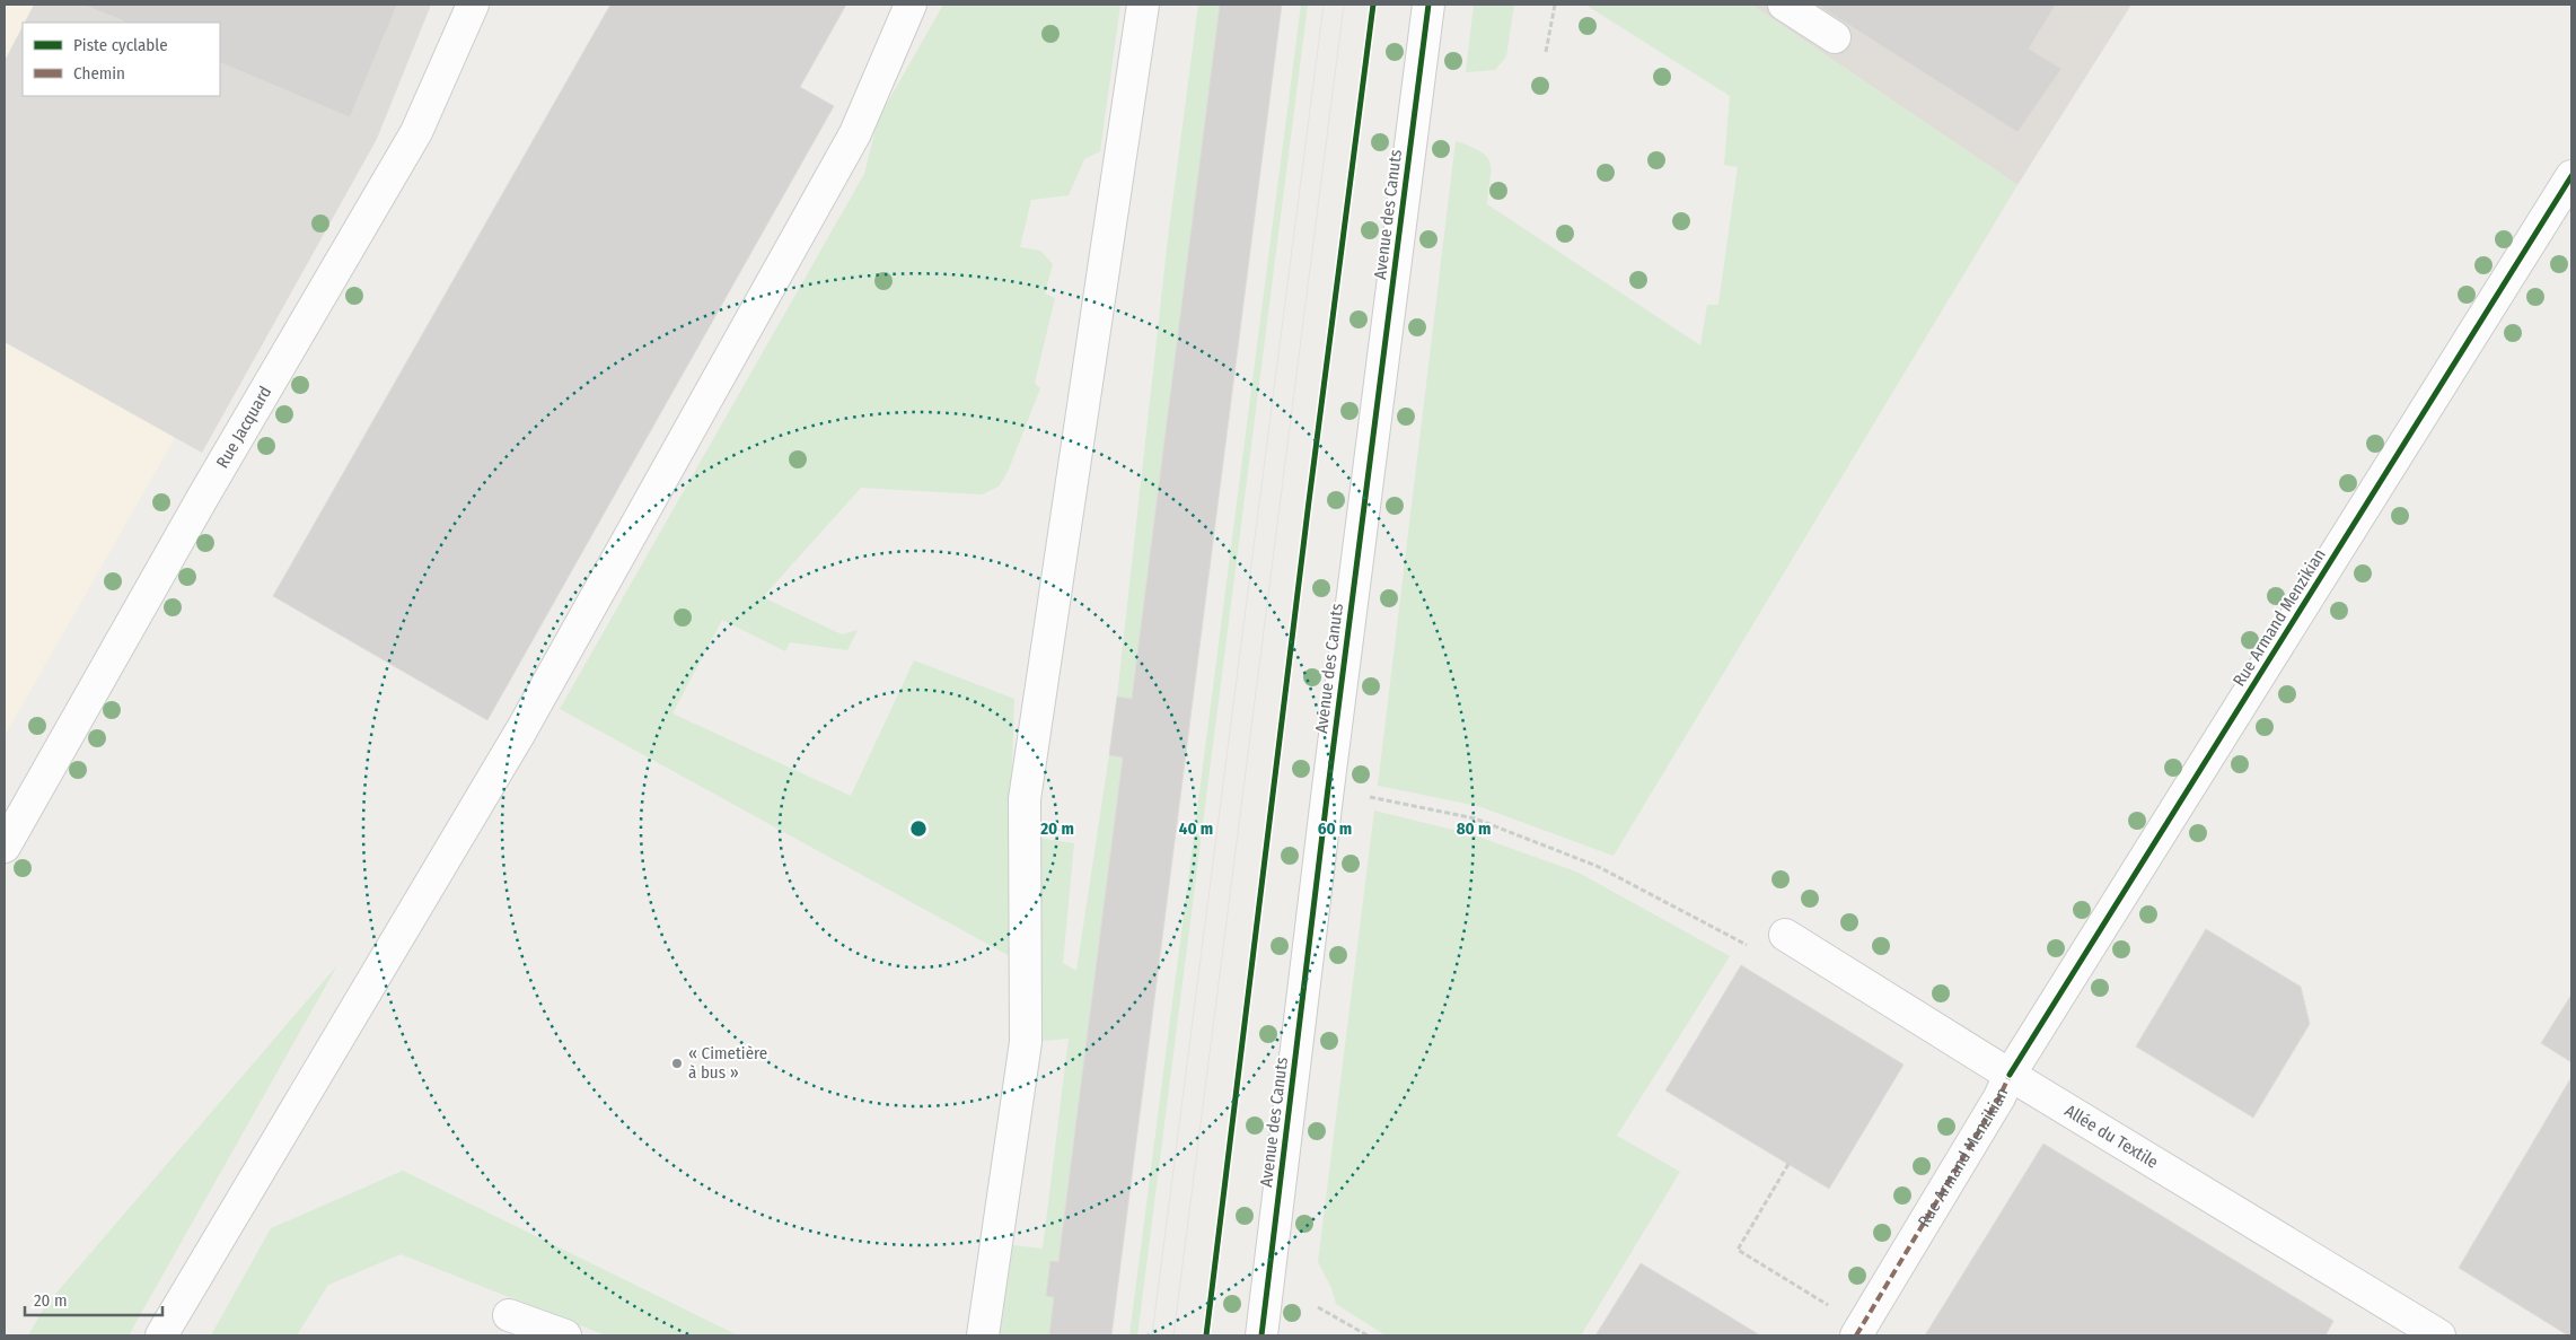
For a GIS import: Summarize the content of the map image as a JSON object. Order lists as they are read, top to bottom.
{
  "streets": {
    "street": [
      "Avenue des Canuts",
      "Rue Jacquard",
      "Rue Armand Menzikian",
      "Allée du Textile"
    ]
  },
  "crossings": [
    ["Rue Armand Menzikian", "Allée du Textile"]
  ],
  "places": ["« Cimetière à bus »"],
  "legend": ["Piste cyclable", "Chemin"],
  "scale_bar": "20 m",
  "rings": [
    "20 m",
    "40 m",
    "60 m",
    "80 m"
  ]
}
